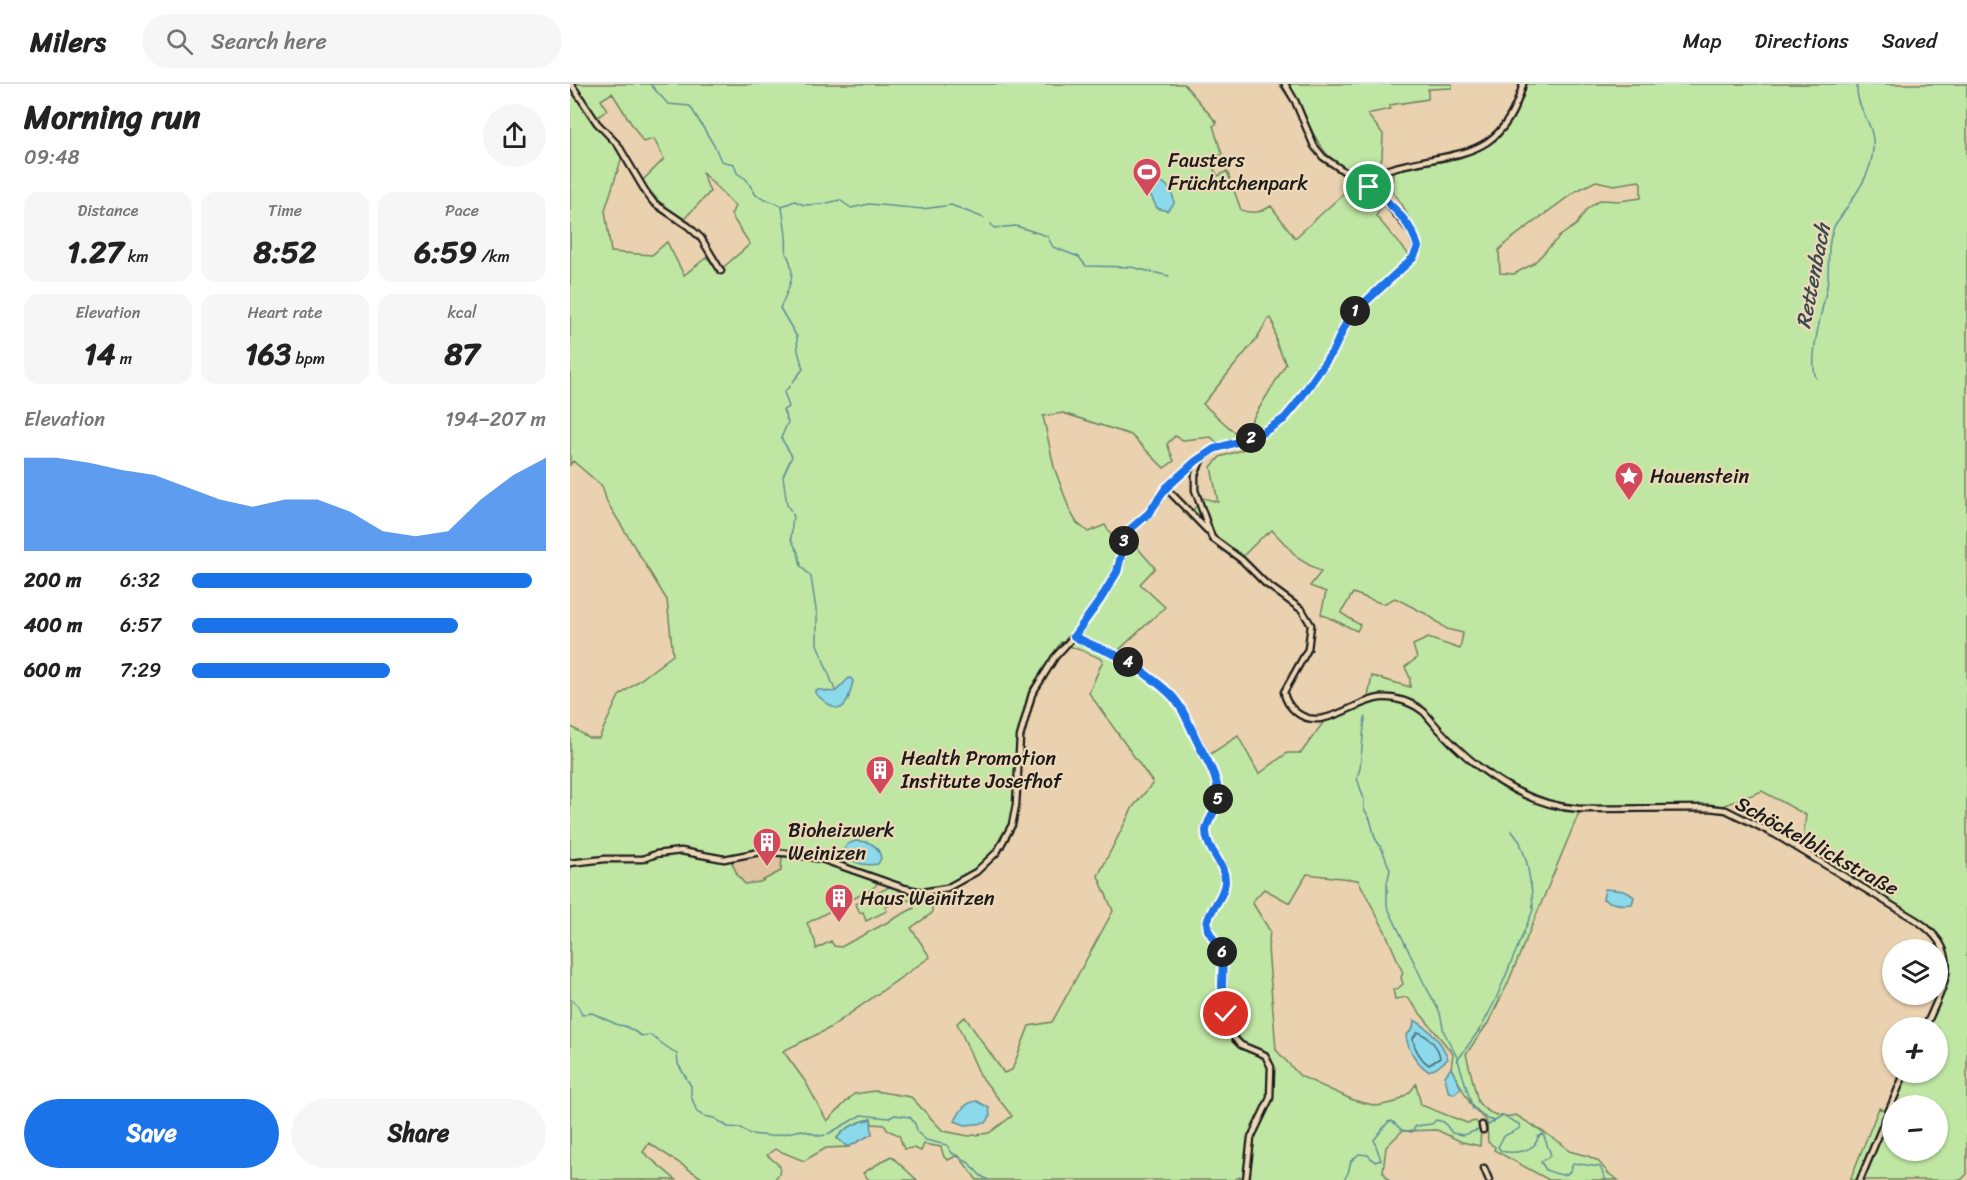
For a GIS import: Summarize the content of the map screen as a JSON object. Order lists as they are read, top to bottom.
{
  "streets": {
    "street": ["Schöckelblickstraße"]
  },
  "water": ["Rettenbach"],
  "places": {
    "sports": ["Fausters Früchtchenpark"],
    "place": ["Hauenstein"],
    "building": ["Health Promotion Institute Josefhof", "Bioheizwerk Weinizen", "Haus Weinitzen"]
  },
  "page": {
    "header": "Milers",
    "search": "Search here",
    "nav": ["Map", "Directions", "Saved"],
    "heading": ["Morning run", "09:48"],
    "stats": [
      ["Distance", "1.27 km"],
      ["Time", "8:52"],
      ["Pace", "6:59 /km"],
      ["Elevation", "14 m"],
      ["Heart rate", "163 bpm"],
      ["kcal", "87"]
    ],
    "pins": [
      "1",
      "2",
      "3",
      "4",
      "5",
      "6"
    ],
    "chart": ["Elevation", "194–207 m"],
    "list": [
      {
        "name": "200 m",
        "note": "6:32"
      },
      {
        "name": "400 m",
        "note": "6:57"
      },
      {
        "name": "600 m",
        "note": "7:29"
      }
    ],
    "map_buttons": ["+", "−"],
    "buttons": ["Save", "Share"]
  }
}
